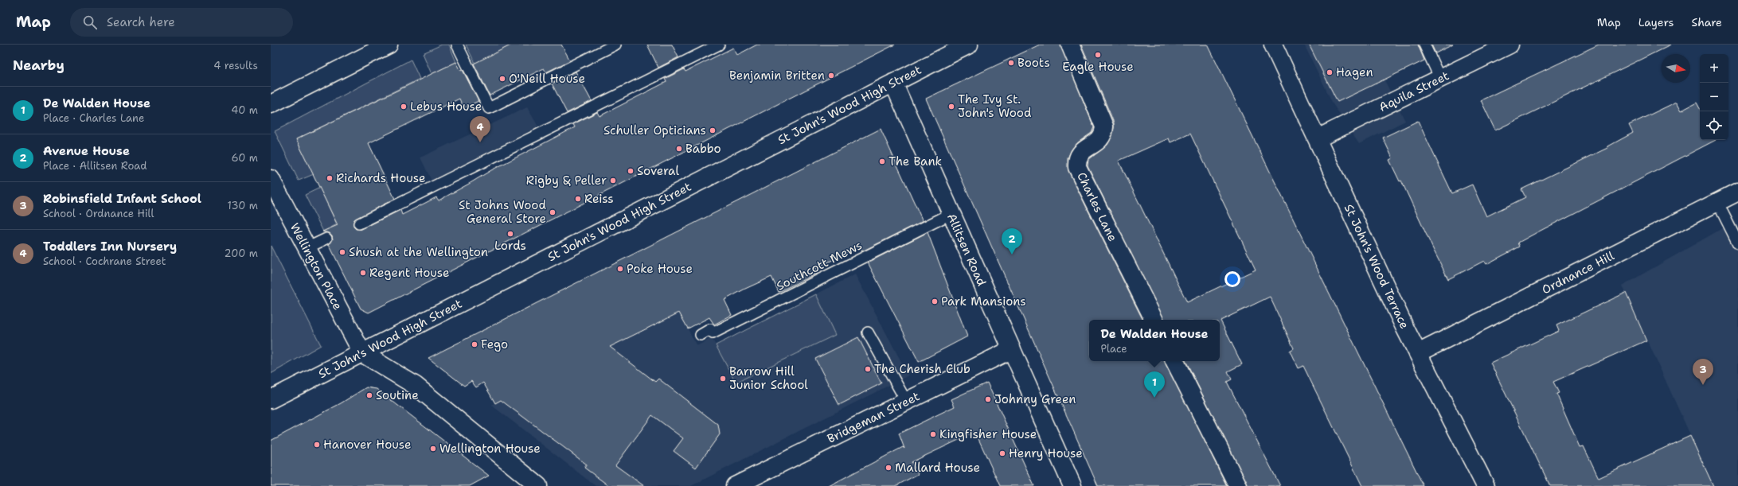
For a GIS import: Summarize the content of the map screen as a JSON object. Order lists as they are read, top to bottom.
{
  "streets": {
    "street": [
      "Aquila Street",
      "St John's Wood High Street",
      "Charles Lane",
      "Allitsen Road",
      "Wellington Place",
      "St John's Wood Terrace",
      "Ordnance Hill",
      "Bridgeman Street"
    ],
    "lane": ["Southcott Mews"]
  },
  "crossings": [
    ["Aquila Street", "St John's Wood Terrace"],
    ["St John's Wood High Street", "Allitsen Road"],
    ["St John's Wood High Street", "Wellington Place"],
    ["Allitsen Road", "Southcott Mews"],
    ["Allitsen Road", "Bridgeman Street"],
    ["St John's Wood Terrace", "Ordnance Hill"]
  ],
  "places": [
    "Eagle House",
    "Boots",
    "Hagen",
    "Benjamin Britten",
    "O'Neill House",
    "Lebus House",
    "The Ivy St. John's Wood",
    "Schuller Opticians",
    "Babbo",
    "The Bank",
    "Soveral",
    "Richards House",
    "Rigby & Peller",
    "Reiss",
    "St Johns Wood General Store",
    "Lords",
    "Shush at the Wellington",
    "Poke House",
    "Regent House",
    "Park Mansions",
    "Fego",
    "The Cherish Club",
    "Barrow Hill Junior School",
    "Soutine",
    "Johnny Green",
    "Kingfisher House",
    "Hanover House",
    "Wellington House",
    "Henry House",
    "Mallard House"
  ],
  "north": "right",
  "page": {
    "header": "Map",
    "search": "Search here",
    "nav": ["Map", "Layers", "Share"],
    "heading": ["Nearby", "4 results"],
    "map_buttons": ["+", "−"],
    "list": [
      {
        "mark": "1",
        "name": "De Walden House",
        "note": "Place · Charles Lane",
        "value": "40 m"
      },
      {
        "mark": "2",
        "name": "Avenue House",
        "note": "Place · Allitsen Road",
        "value": "60 m"
      },
      {
        "mark": "3",
        "name": "Robinsfield Infant School",
        "note": "School · Ordnance Hill",
        "value": "130 m"
      },
      {
        "mark": "4",
        "name": "Toddlers Inn Nursery",
        "note": "School · Cochrane Street",
        "value": "200 m"
      }
    ],
    "pins": [
      "4",
      "2",
      "3",
      "1"
    ],
    "popup": ["De Walden House", "Place"]
  }
}
